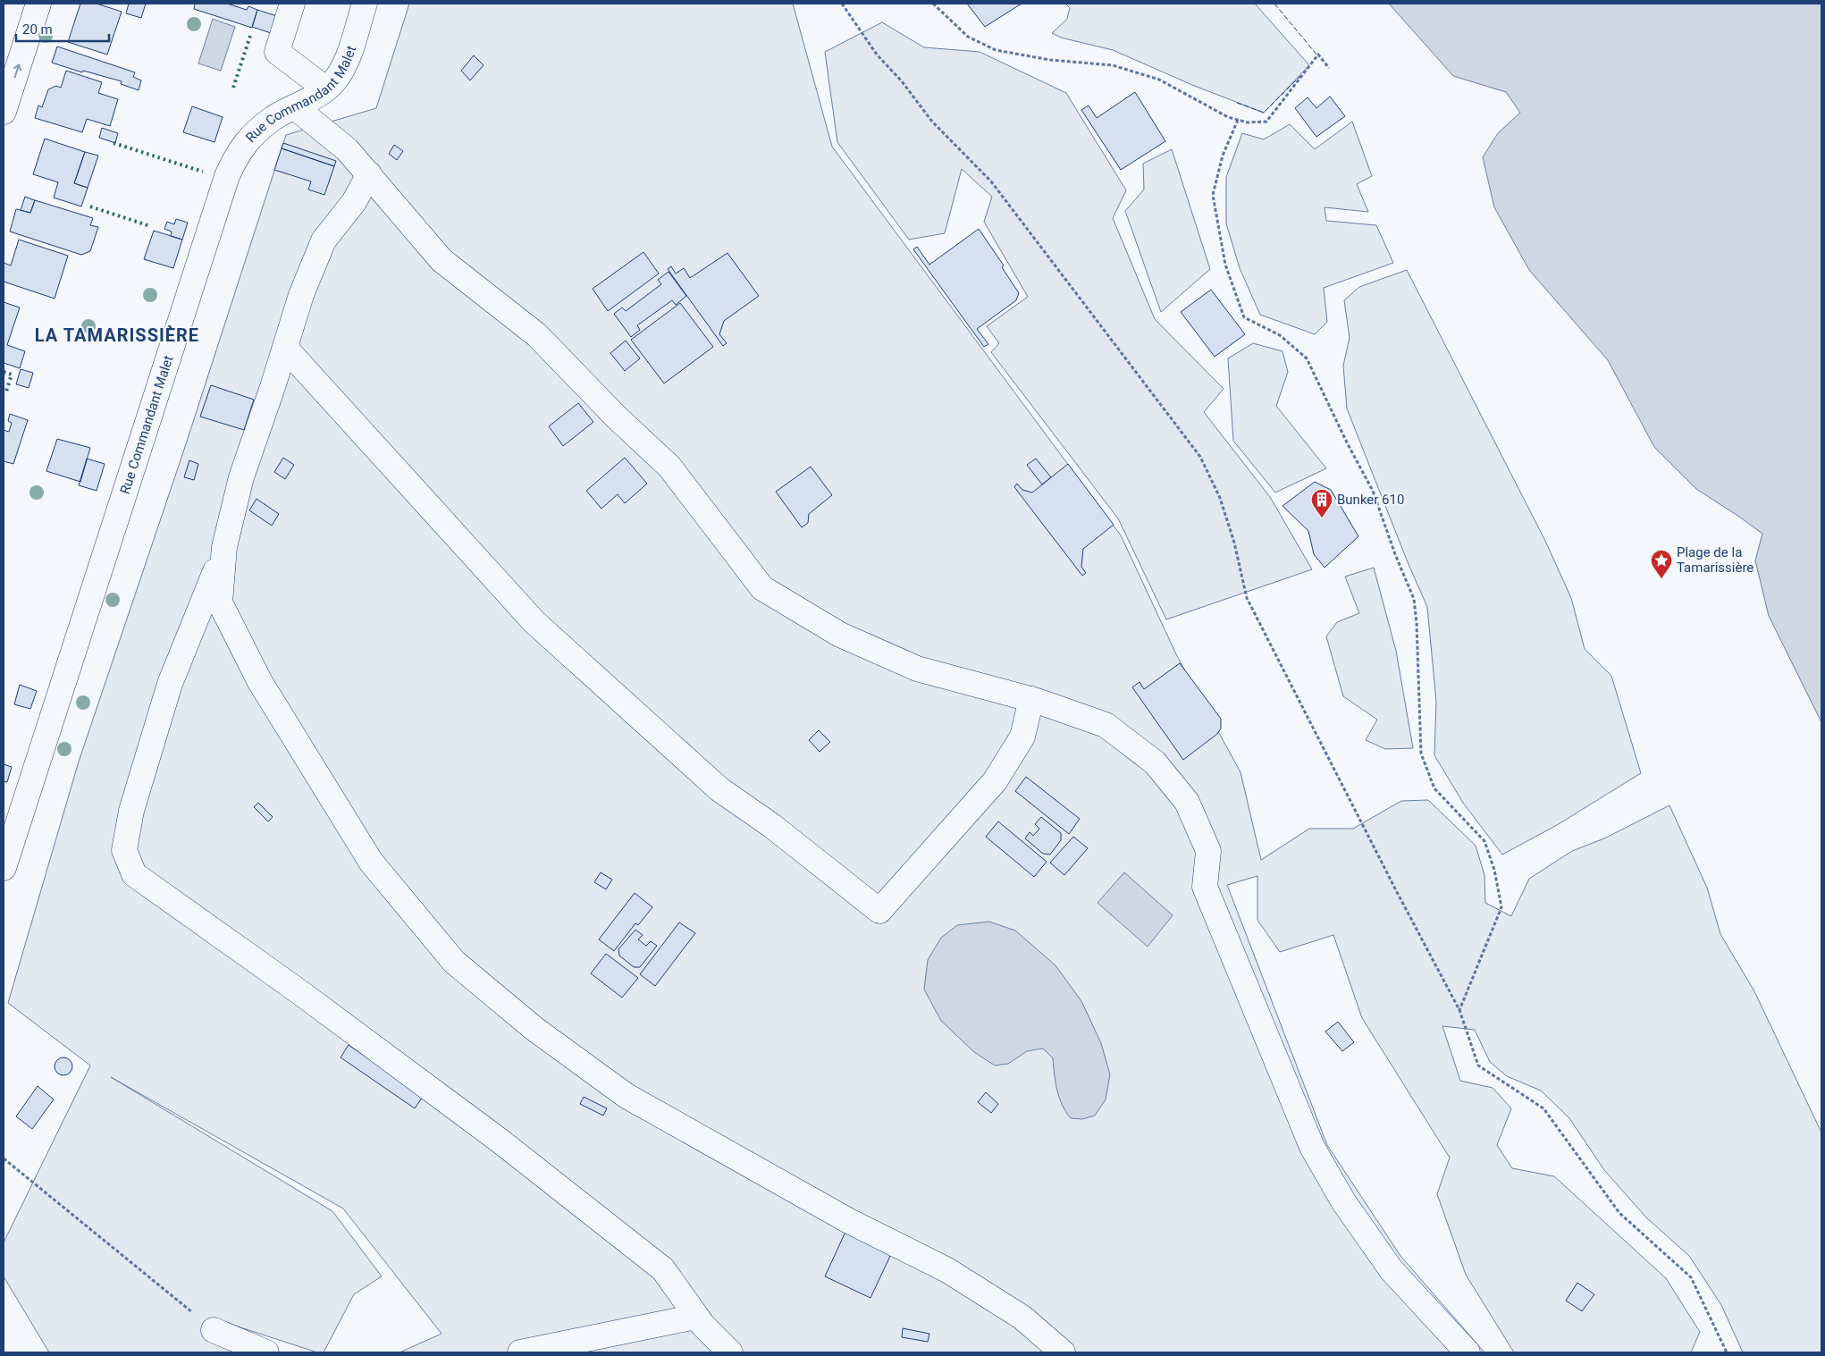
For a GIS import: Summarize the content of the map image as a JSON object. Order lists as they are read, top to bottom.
{
  "streets": {
    "street": ["Rue Commandant Malet"]
  },
  "districts": ["LA TAMARISSIÈRE"],
  "places": {
    "building": ["Bunker 610"],
    "place": ["Plage de la Tamarissière"]
  },
  "scale_bar": "20 m"
}
